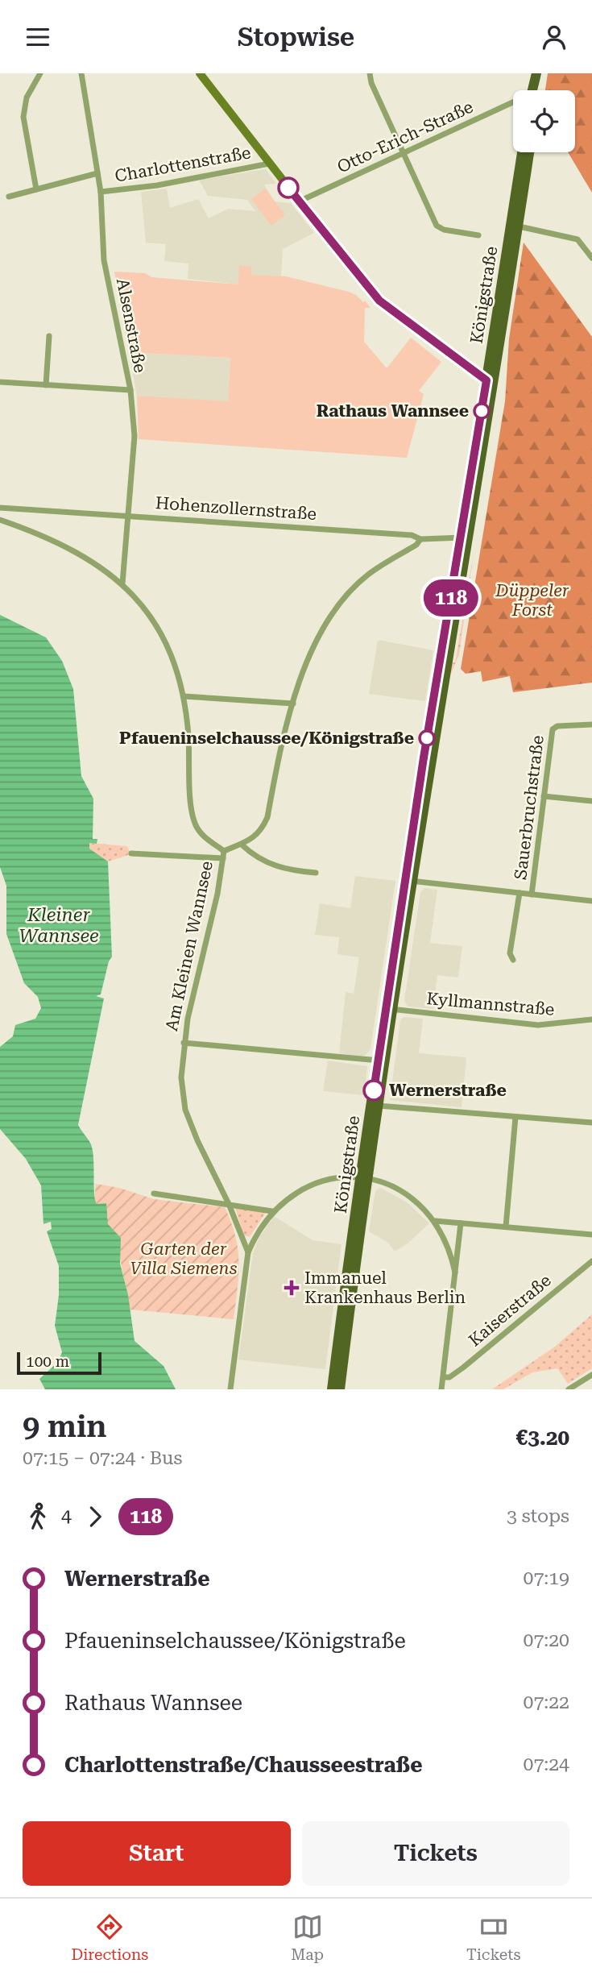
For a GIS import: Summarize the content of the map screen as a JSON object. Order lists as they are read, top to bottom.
{
  "streets": {
    "main road": ["Königstraße"],
    "street": [
      "Otto-Erich-Straße",
      "Charlottenstraße",
      "Alsenstraße",
      "Hohenzollernstraße",
      "Sauerbruchstraße",
      "Am Kleinen Wannsee",
      "Kyllmannstraße",
      "Kaiserstraße"
    ]
  },
  "crossings": [
    ["Charlottenstraße", "Alsenstraße"],
    ["Königstraße", "Hohenzollernstraße"],
    ["Königstraße", "Kyllmannstraße"],
    ["Alsenstraße", "Hohenzollernstraße"],
    ["Alsenstraße", "Am Kleinen Wannsee"]
  ],
  "water": ["Kleiner Wannsee"],
  "parks": ["Düppeler Forst", "Garten der Villa Siemens"],
  "places": {
    "other": ["Rathaus Wannsee", "Pfaueninselchaussee/Königstraße", "Wernerstraße"],
    "health": ["Immanuel Krankenhaus Berlin"]
  },
  "lines": ["bus line 118"],
  "scale_bar": "100 m",
  "page": {
    "header": "Stopwise",
    "on_map": "118",
    "scale": "100 m",
    "heading": ["9 min", "07:15 – 07:24 · Bus", "€3.20"],
    "legs": ["4", "118", "3 stops"],
    "list": [
      {
        "name": "Wernerstraße",
        "value": "07:19"
      },
      {
        "name": "Pfaueninselchaussee/Königstraße",
        "value": "07:20"
      },
      {
        "name": "Rathaus Wannsee",
        "value": "07:22"
      },
      {
        "name": "Charlottenstraße/Chausseestraße",
        "value": "07:24"
      }
    ],
    "buttons": ["Start", "Tickets"],
    "tabs": ["Directions", "Map", "Tickets"]
  }
}
